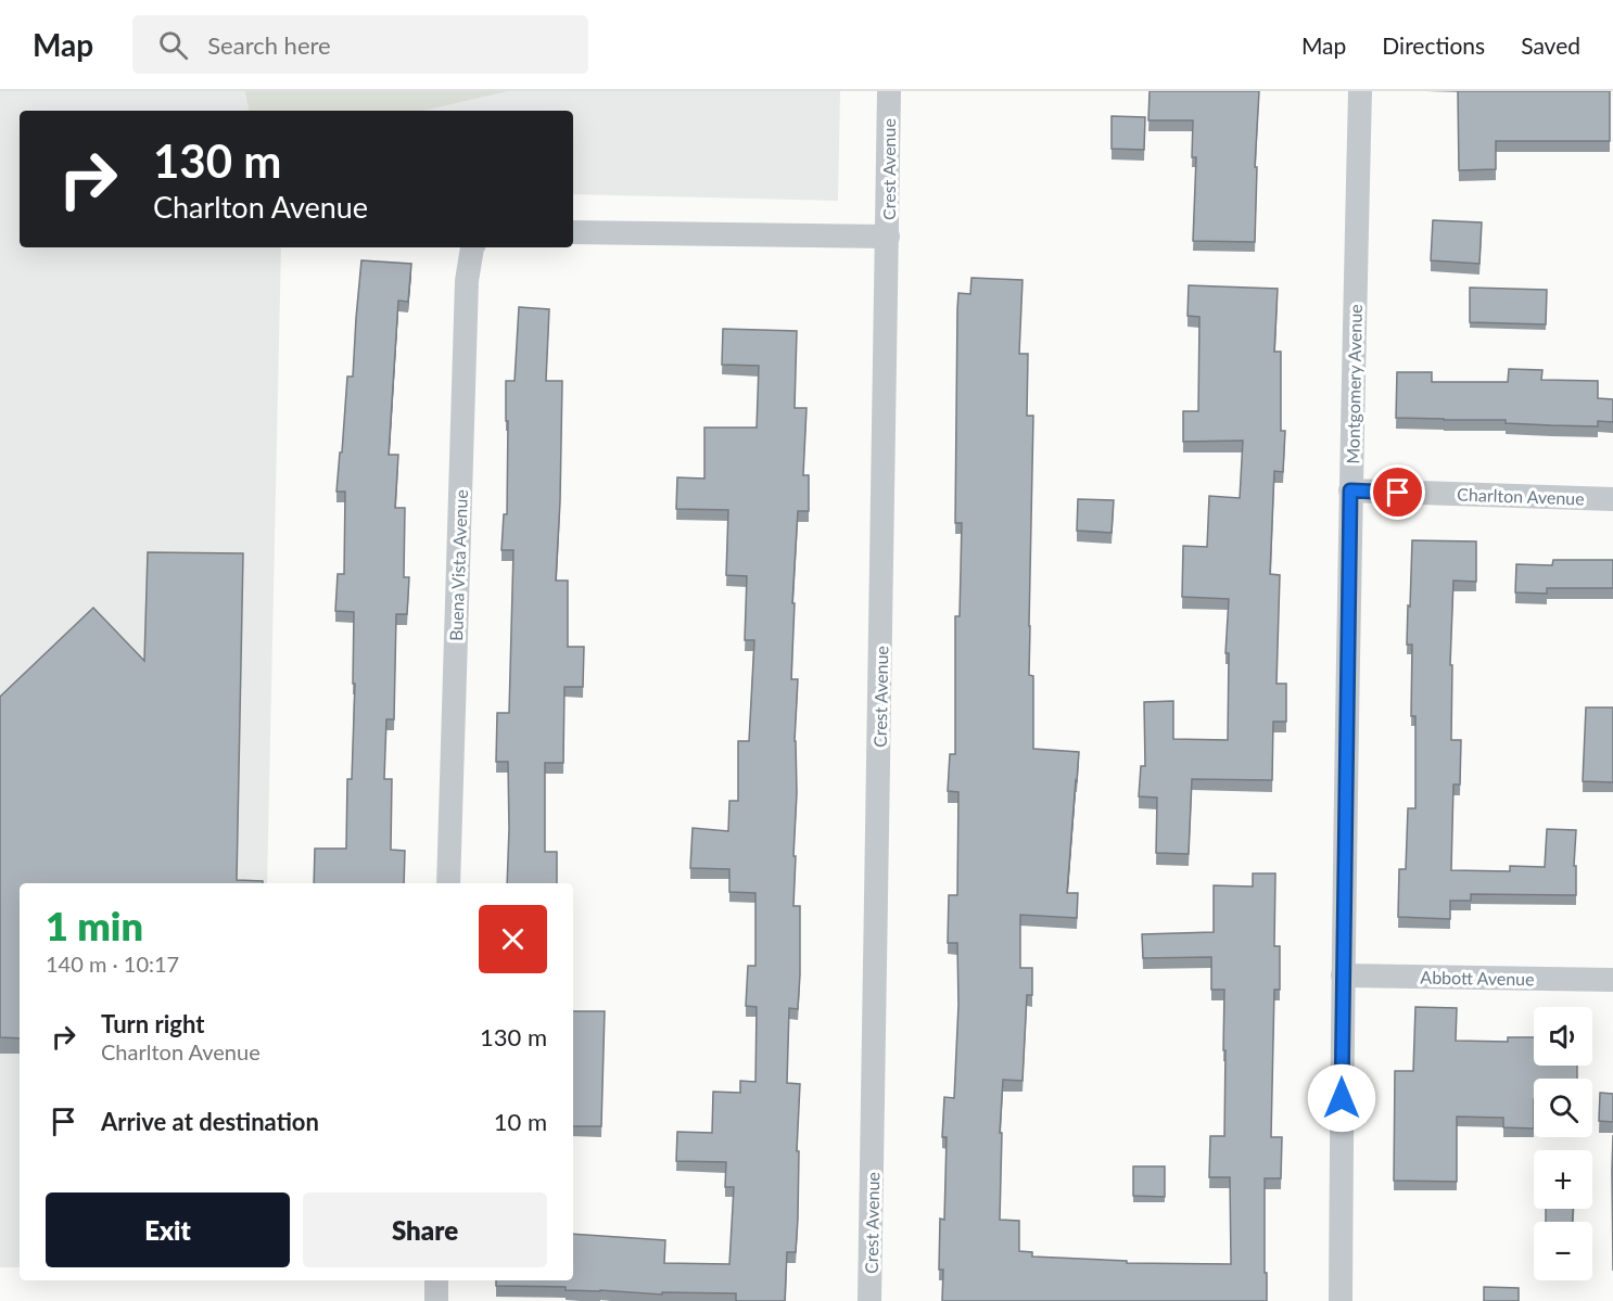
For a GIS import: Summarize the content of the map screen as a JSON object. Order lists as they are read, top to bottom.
{
  "streets": {
    "street": [
      "Crest Avenue",
      "Montgomery Avenue",
      "Charlton Avenue",
      "Buena Vista Avenue",
      "Abbott Avenue"
    ]
  },
  "crossings": [
    ["Montgomery Avenue", "Charlton Avenue"],
    ["Montgomery Avenue", "Abbott Avenue"]
  ],
  "page": {
    "header": "Map",
    "search": "Search here",
    "nav": ["Map", "Directions", "Saved"],
    "turn": ["130 m", "Charlton Avenue"],
    "heading": ["1 min", "140 m · 10:17"],
    "list": [
      {
        "name": "Turn right",
        "note": "Charlton Avenue",
        "value": "130 m"
      },
      {
        "name": "Arrive at destination",
        "value": "10 m"
      }
    ],
    "map_buttons": ["+", "−"],
    "buttons": ["Exit", "Share"]
  }
}
